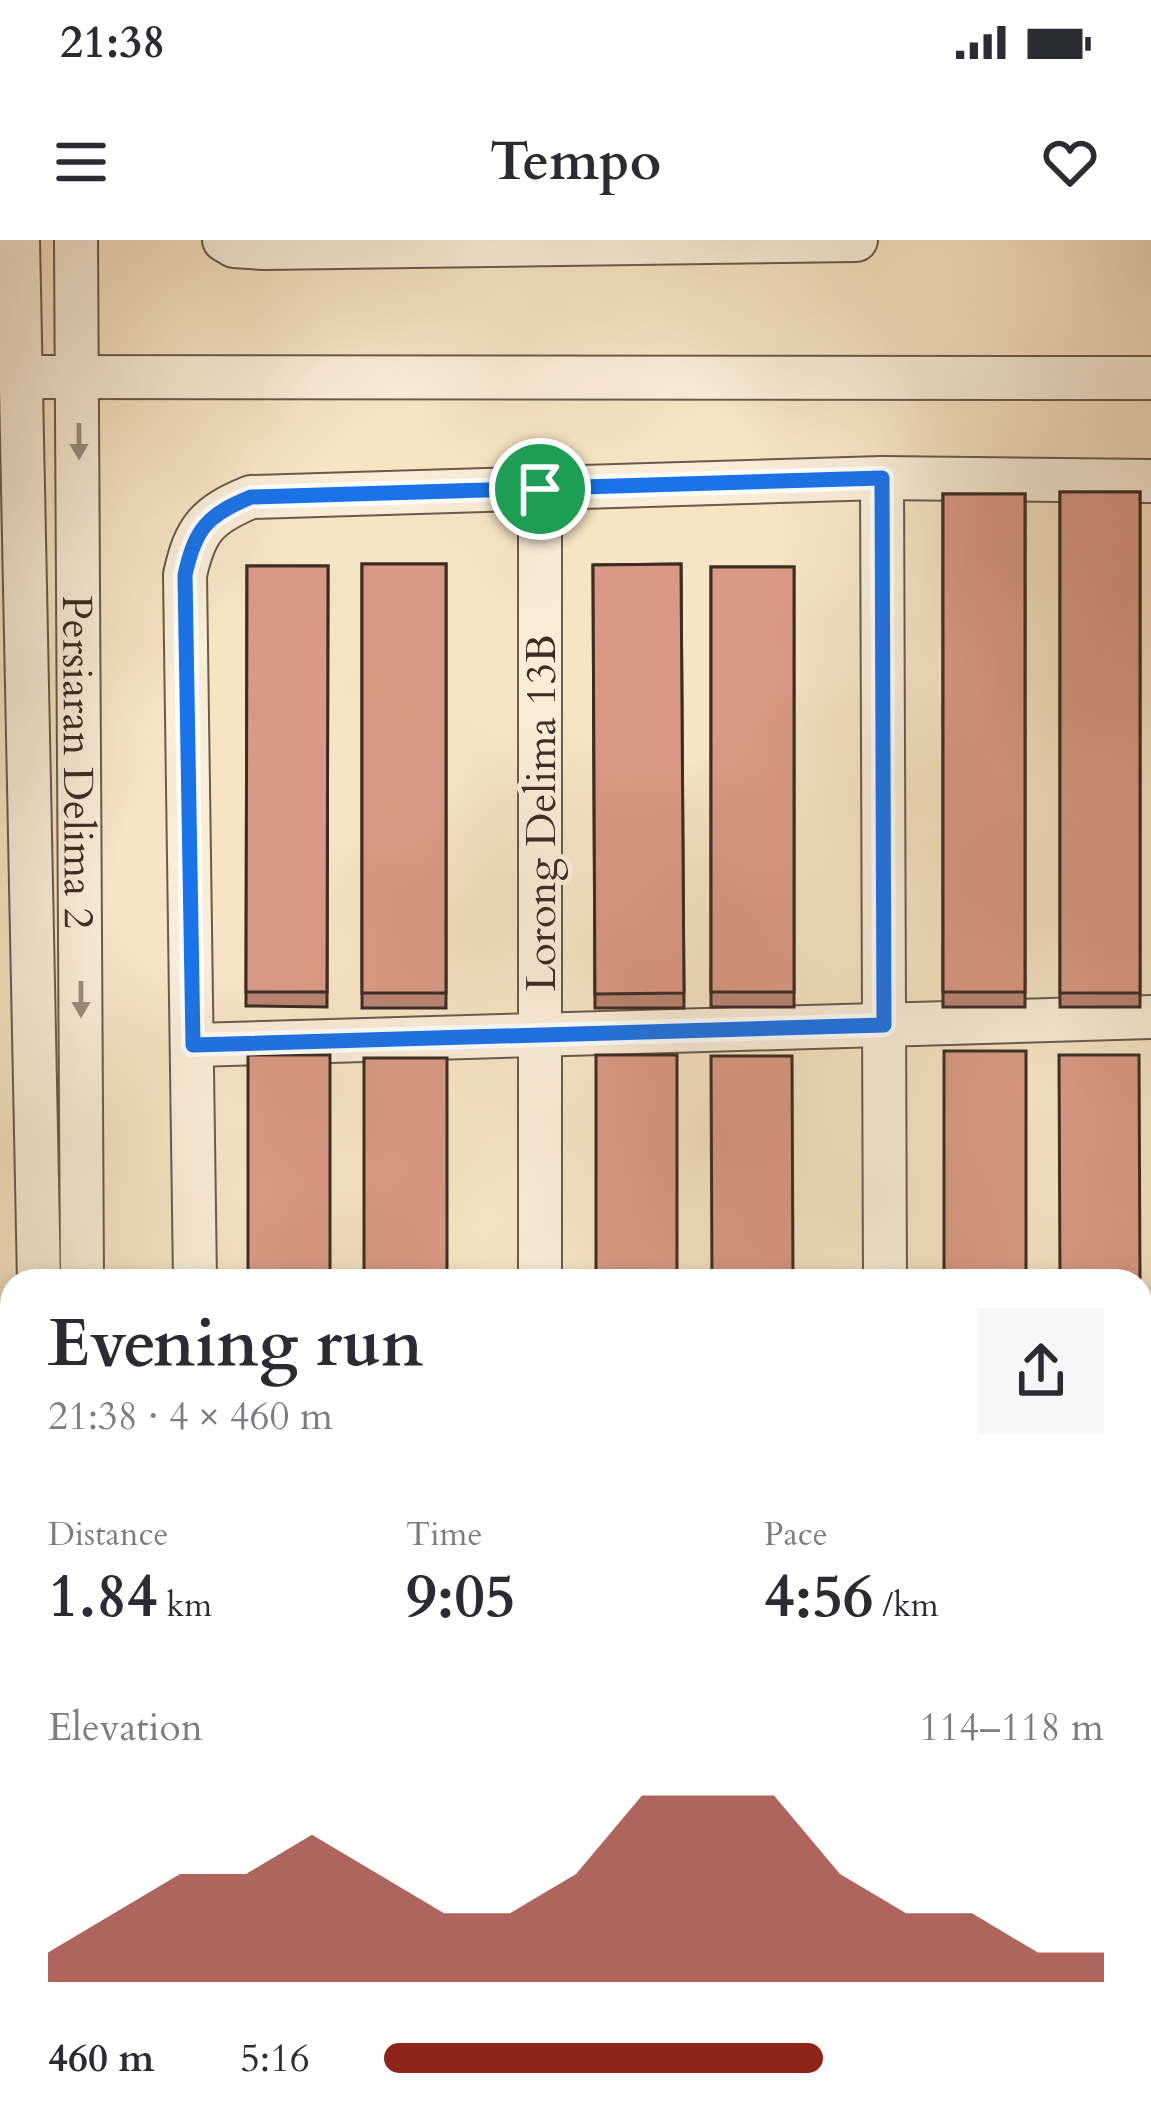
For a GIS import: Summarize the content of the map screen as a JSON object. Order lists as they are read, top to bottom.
{
  "streets": {
    "street": ["Persiaran Delima 2", "Lorong Delima 13B"]
  },
  "page": {
    "status": "21:38",
    "header": "Tempo",
    "heading": ["Evening run", "21:38 · 4 × 460 m"],
    "stats": [
      ["Distance", "1.84 km"],
      ["Time", "9:05"],
      ["Pace", "4:56 /km"]
    ],
    "chart": ["Elevation", "114–118 m"],
    "list": [
      {
        "name": "460 m",
        "note": "5:16"
      }
    ]
  }
}
